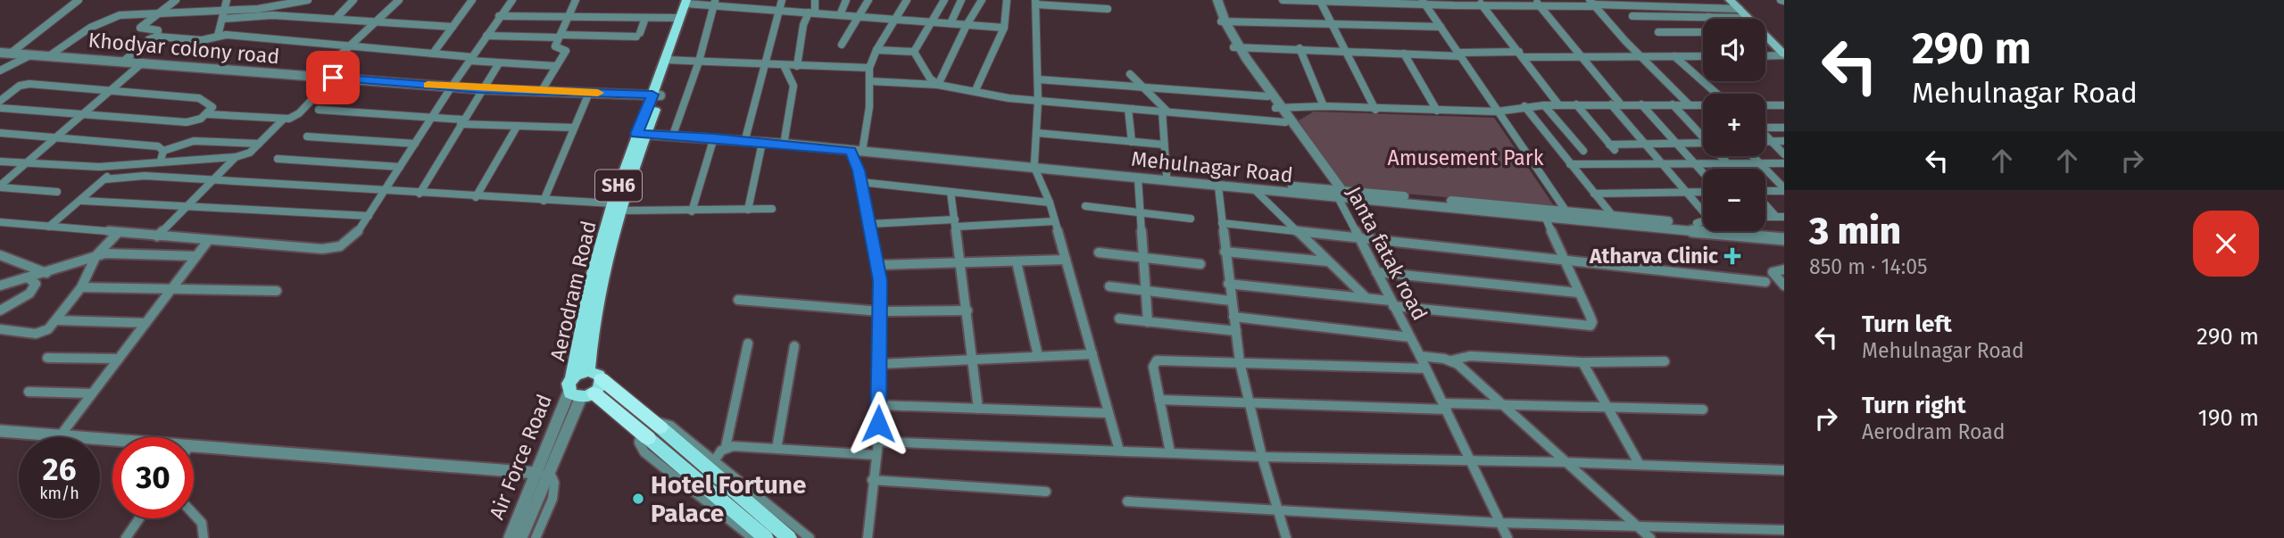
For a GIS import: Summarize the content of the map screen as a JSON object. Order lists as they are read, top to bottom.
{
  "streets": {
    "main road": ["SH6", "Aerodram Road"],
    "street": [
      "Khodyar colony road",
      "Mehulnagar Road",
      "Janta fatak road",
      "Air Force Road"
    ]
  },
  "crossings": [
    ["Khodyar colony road", "Aerodram Road"],
    ["Mehulnagar Road", "Janta fatak road"],
    ["Mehulnagar Road", "Aerodram Road"],
    ["Aerodram Road", "Air Force Road"]
  ],
  "parks": ["Amusement Park"],
  "places": {
    "health": ["Atharva Clinic"],
    "other": ["Hotel Fortune Palace"]
  },
  "page": {
    "turn": ["290 m", "Mehulnagar Road"],
    "map_buttons": ["+", "−"],
    "heading": ["3 min", "850 m · 14:05"],
    "list": [
      {
        "name": "Turn left",
        "note": "Mehulnagar Road",
        "value": "290 m"
      },
      {
        "name": "Turn right",
        "note": "Aerodram Road",
        "value": "190 m"
      }
    ],
    "speed": "26 km/h",
    "limit": "30"
  }
}
